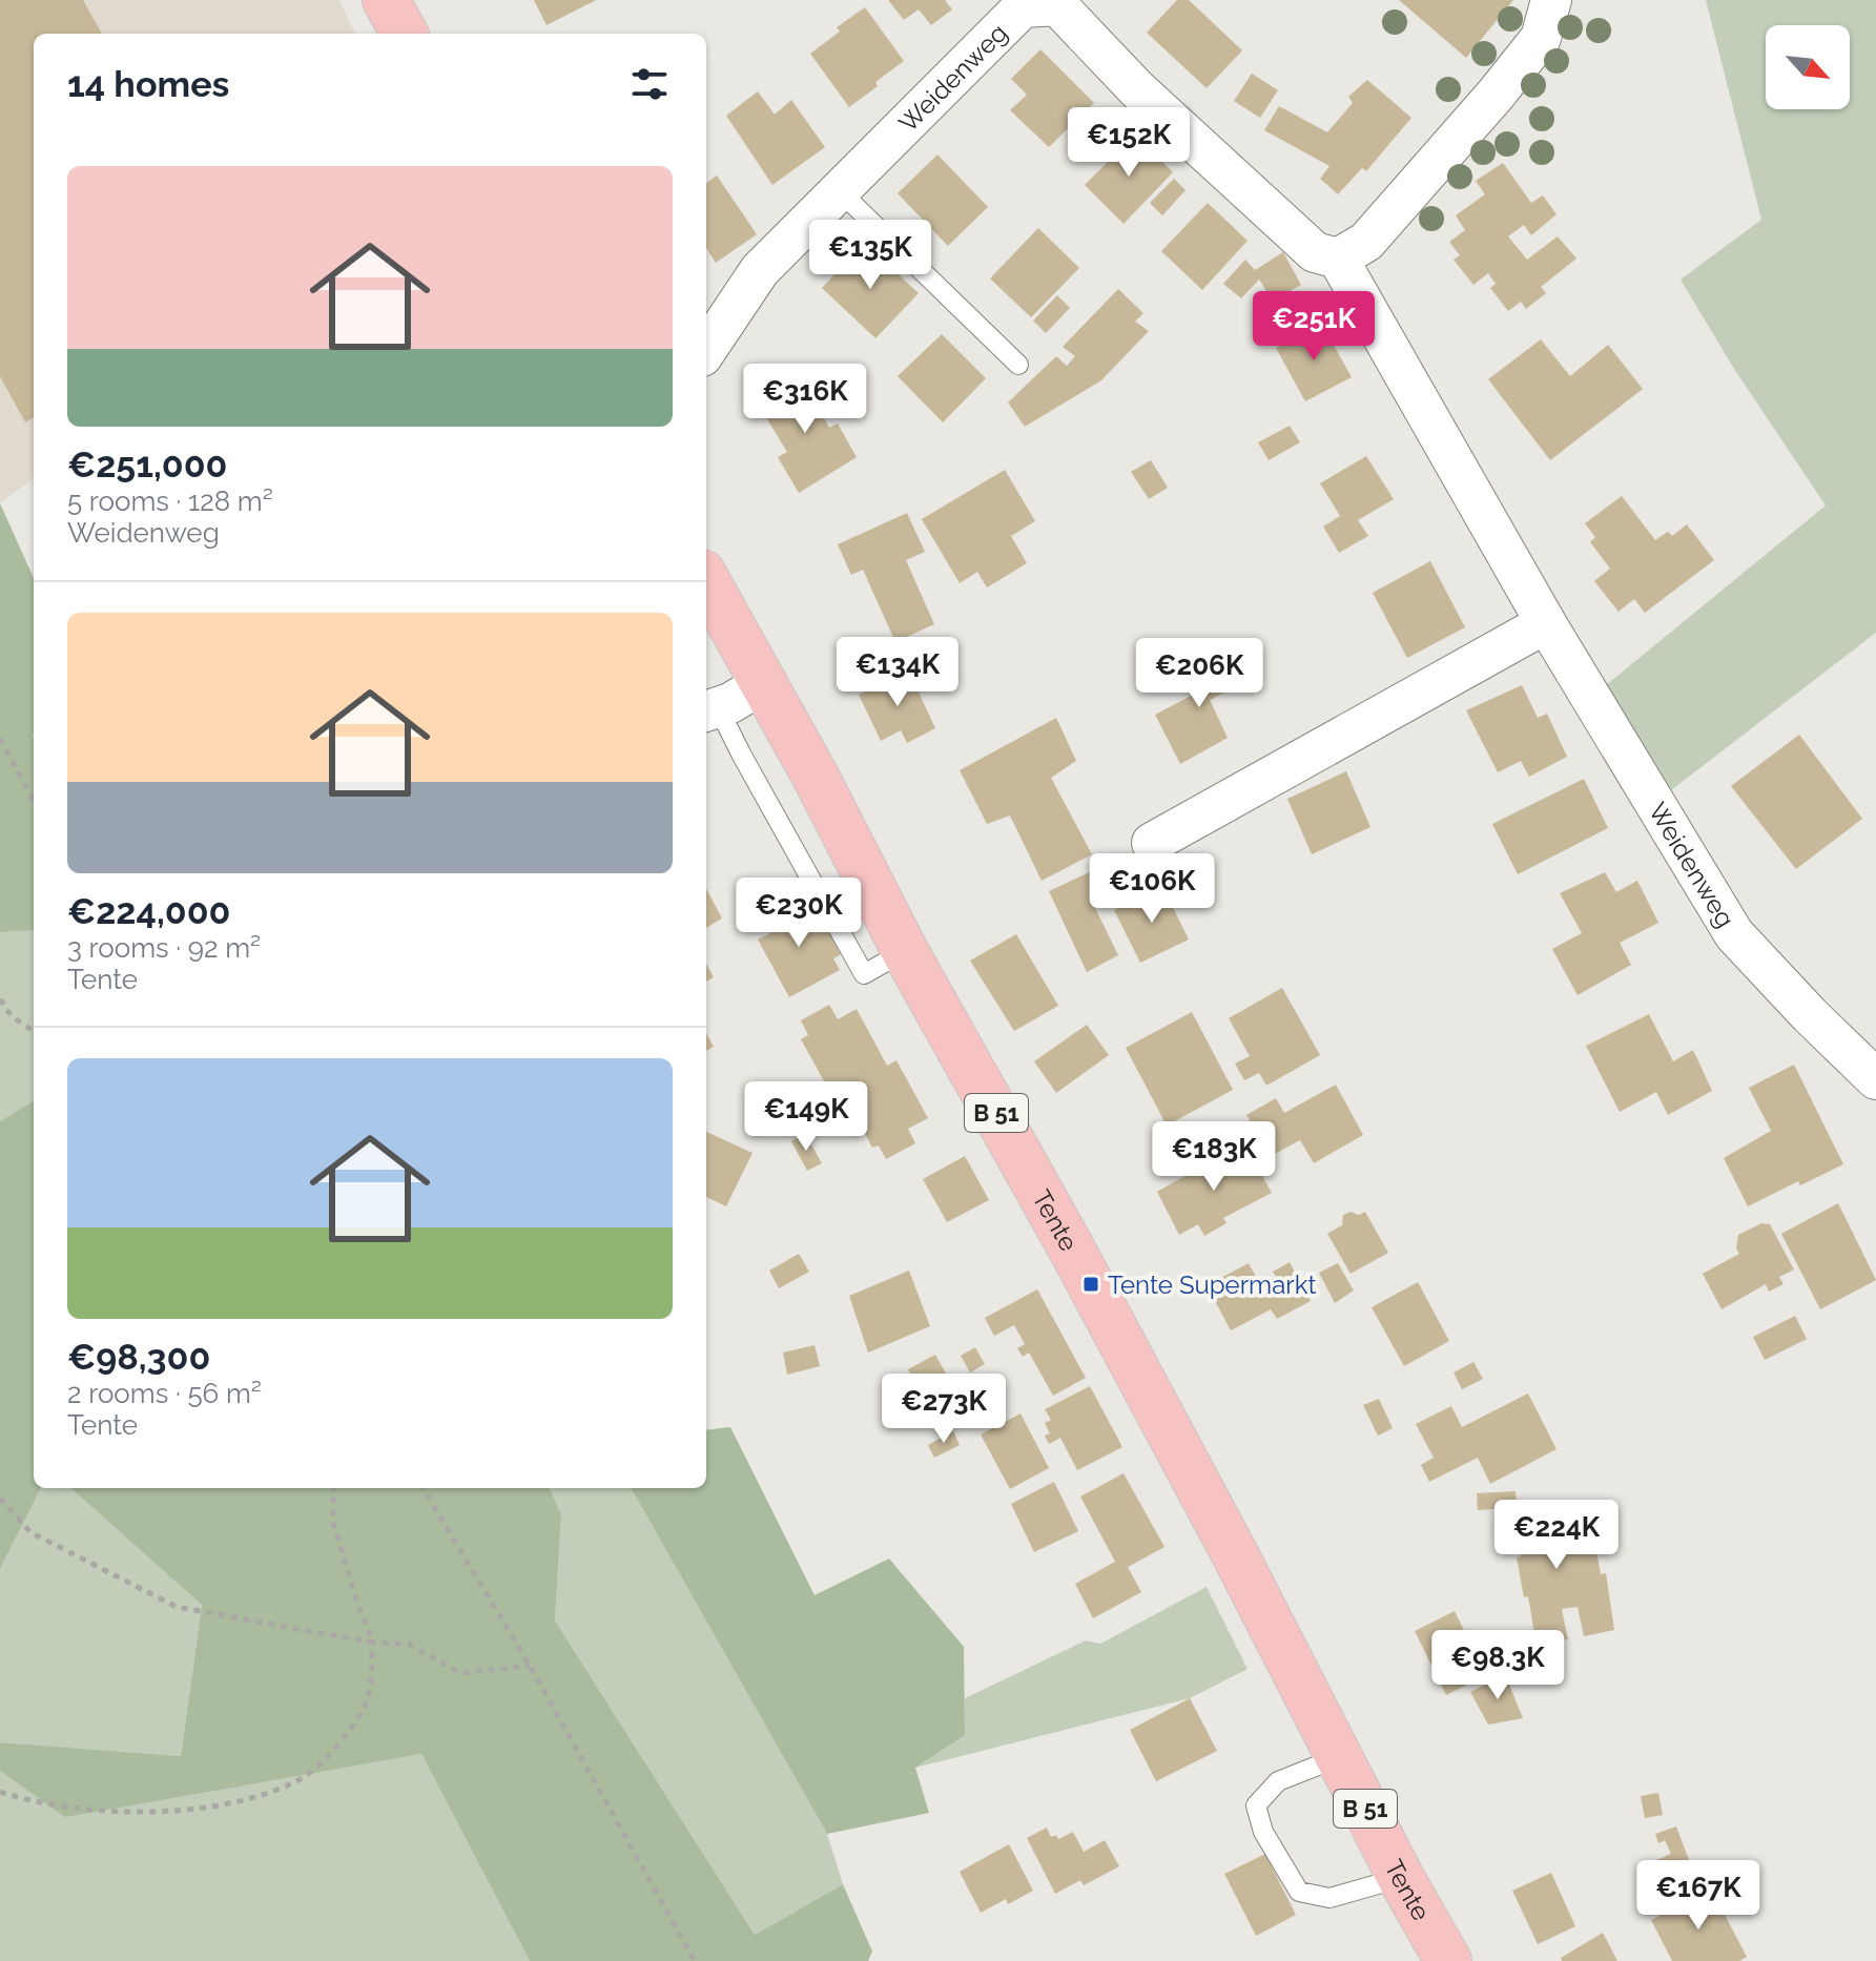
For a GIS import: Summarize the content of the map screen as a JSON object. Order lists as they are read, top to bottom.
{
  "streets": {
    "main road": ["B 51", "Tente"],
    "street": ["Weidenweg"]
  },
  "places": {
    "transit": ["Tente Supermarkt"]
  },
  "north": "bottom right",
  "page": {
    "heading": "14 homes",
    "price": [
      "€152K",
      "€135K",
      "€251K",
      "€316K",
      "€134K",
      "€206K",
      "€106K",
      "€230K",
      "€149K",
      "€183K",
      "€273K",
      "€224K",
      "€98.3K",
      "€167K"
    ],
    "list": [
      {
        "name": "€251,000",
        "note": "5 rooms · 128 m² · Weidenweg"
      },
      {
        "name": "€224,000",
        "note": "3 rooms · 92 m² · Tente"
      },
      {
        "name": "€98,300",
        "note": "2 rooms · 56 m² · Tente"
      }
    ]
  }
}
